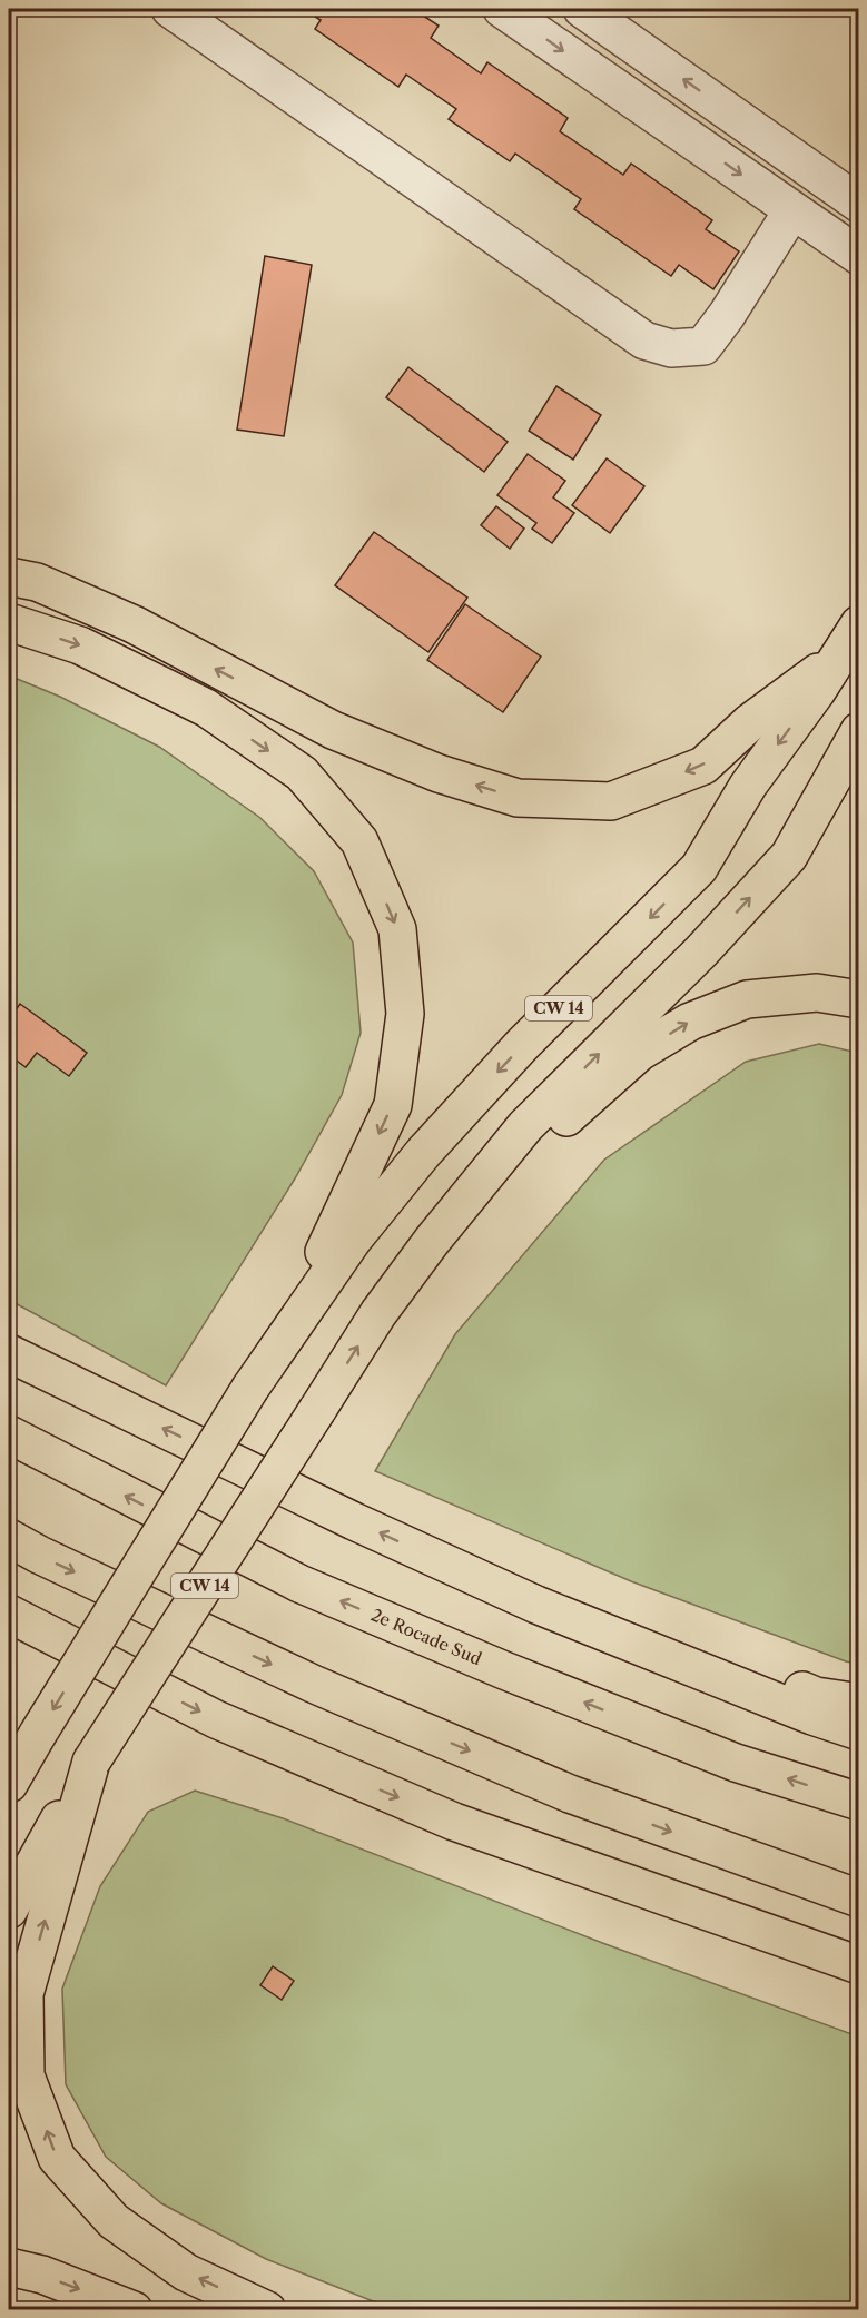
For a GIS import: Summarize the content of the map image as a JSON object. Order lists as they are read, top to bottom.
{
  "streets": {
    "highway": ["CW 14", "2e Rocade Sud"]
  }
}
